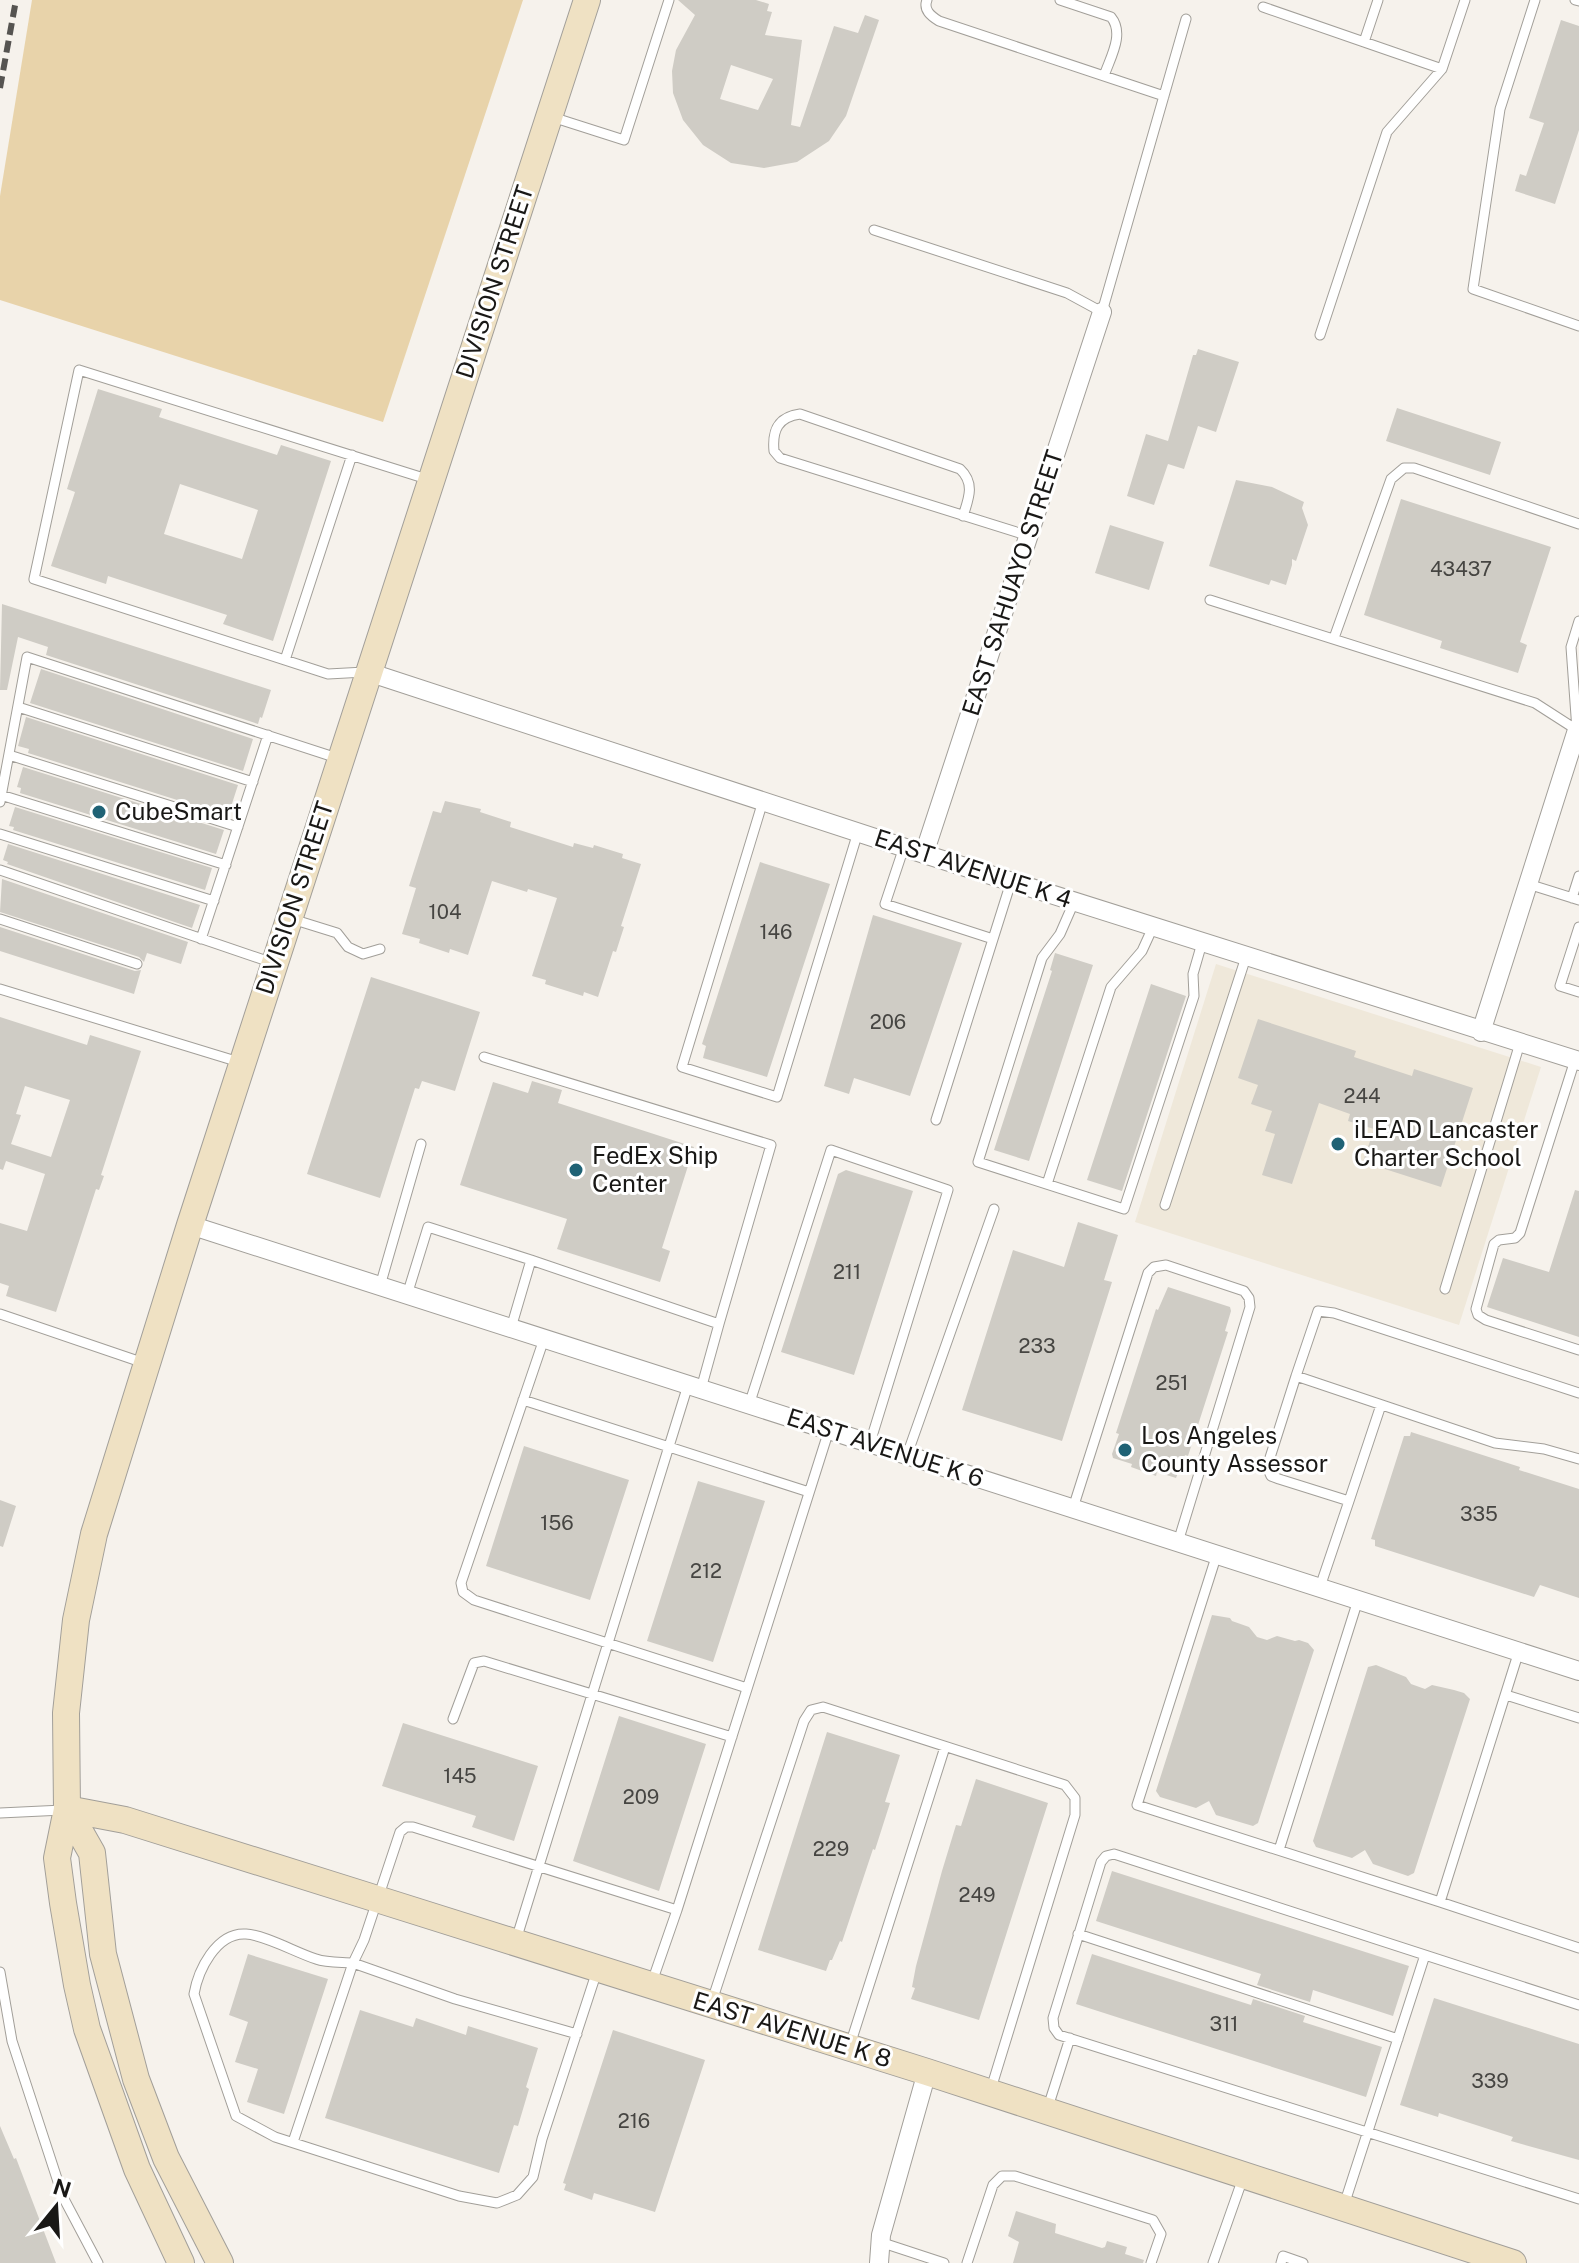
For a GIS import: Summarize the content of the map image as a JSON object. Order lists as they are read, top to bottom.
{
  "streets": {
    "main road": ["DIVISION STREET", "EAST AVENUE K 8"],
    "street": ["EAST SAHUAYO STREET", "EAST AVENUE K 4", "EAST AVENUE K 6"]
  },
  "crossings": [
    ["DIVISION STREET", "EAST AVENUE K 4"],
    ["DIVISION STREET", "EAST AVENUE K 6"],
    ["DIVISION STREET", "EAST AVENUE K 8"],
    ["EAST SAHUAYO STREET", "EAST AVENUE K 4"]
  ],
  "places": [
    "CubeSmart",
    "iLEAD Lancaster Charter School",
    "FedEx Ship Center",
    "Los Angeles County Assessor"
  ],
  "house_numbers": [
    "43437",
    "104",
    "146",
    "206",
    "244",
    "211",
    "233",
    "251",
    "335",
    "156",
    "212",
    "145",
    "209",
    "229",
    "249",
    "311",
    "339",
    "216"
  ],
  "north": "top"
}
